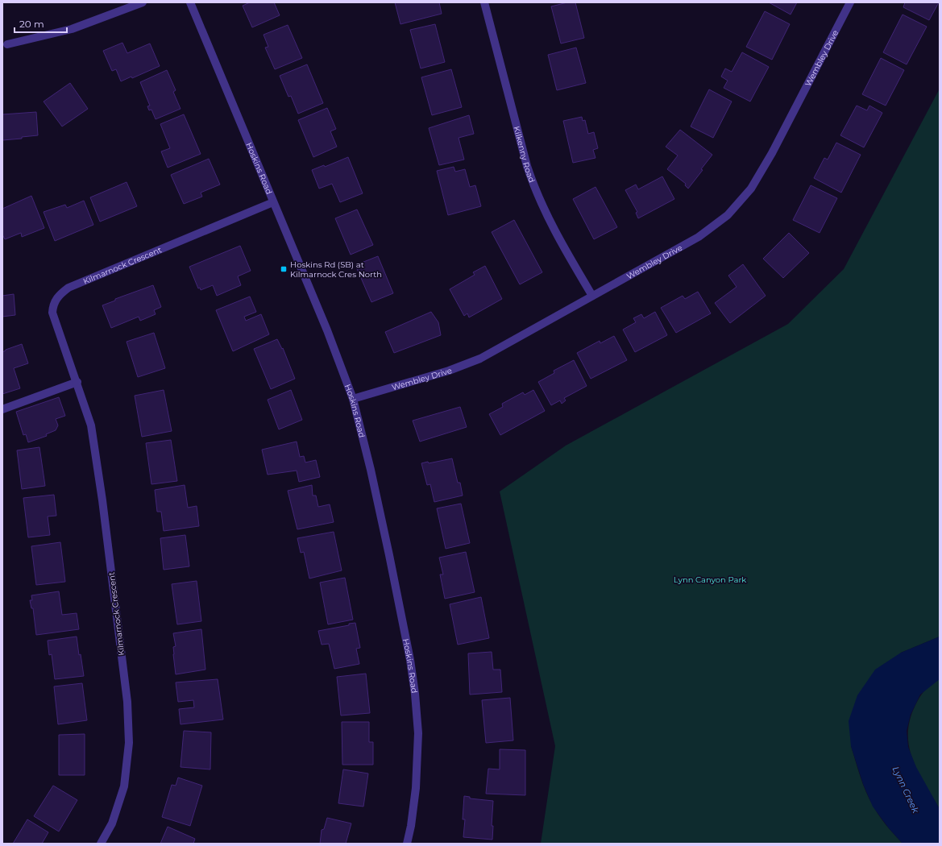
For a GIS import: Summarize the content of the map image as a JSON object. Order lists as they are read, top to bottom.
{
  "streets": {
    "street": [
      "Wembley Drive",
      "Kilkenny Road",
      "Hoskins Road",
      "Kilmarnock Crescent"
    ]
  },
  "crossings": [
    ["Wembley Drive", "Kilkenny Road"],
    ["Wembley Drive", "Hoskins Road"],
    ["Hoskins Road", "Kilmarnock Crescent"]
  ],
  "water": ["Lynn Creek"],
  "parks": ["Lynn Canyon Park"],
  "places": {
    "transit": ["Hoskins Rd (SB) at Kilmarnock Cres North"]
  },
  "scale_bar": "20 m"
}
